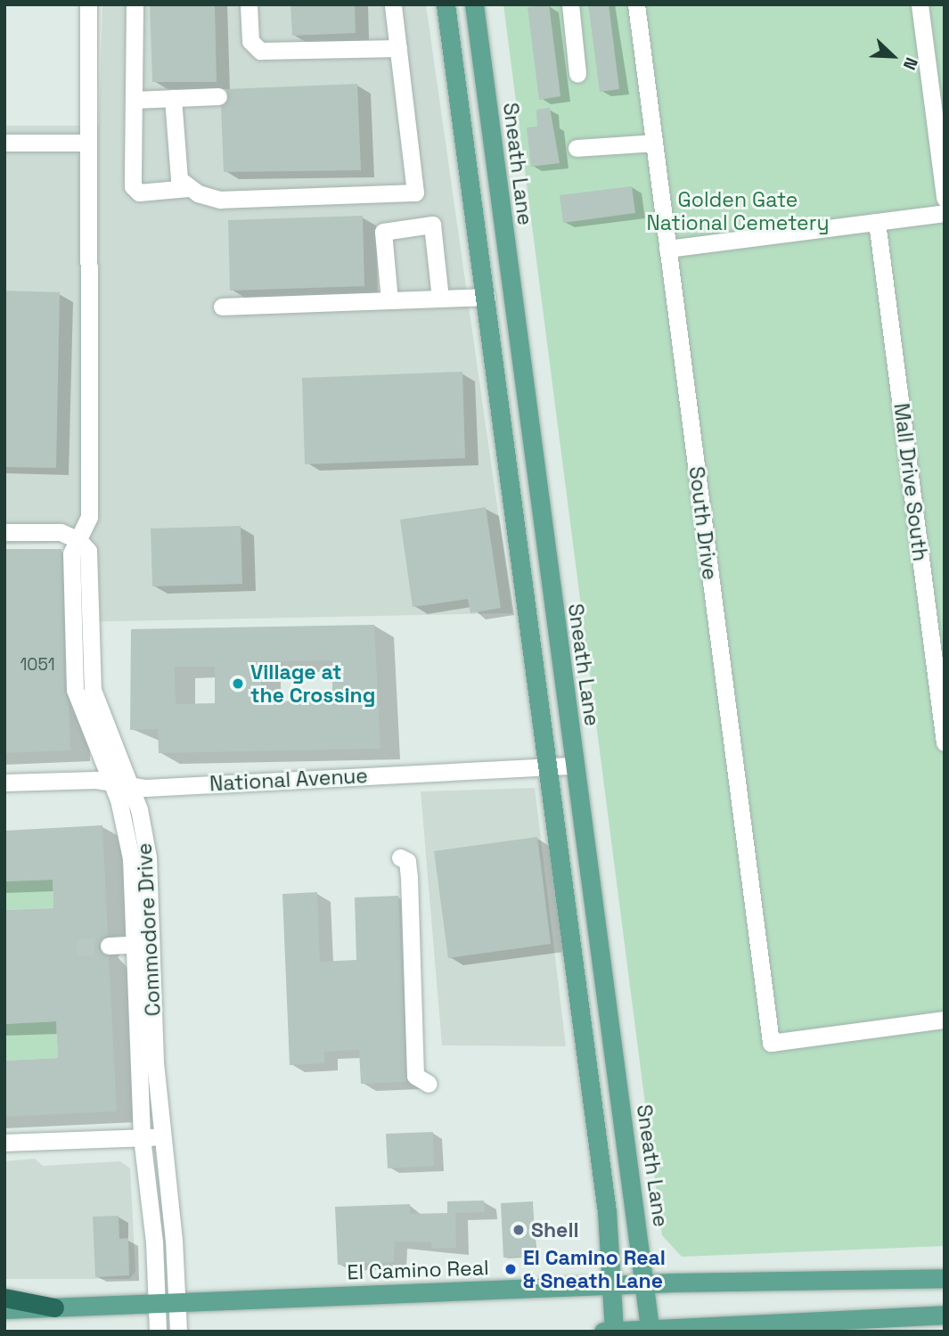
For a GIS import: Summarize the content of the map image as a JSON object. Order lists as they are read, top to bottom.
{
  "streets": {
    "main road": ["Sneath Lane", "El Camino Real"],
    "street": [
      "Mall Drive South",
      "South Drive",
      "National Avenue",
      "Commodore Drive"
    ]
  },
  "crossings": [
    ["Sneath Lane", "National Avenue"],
    ["Sneath Lane", "El Camino Real"],
    ["National Avenue", "Commodore Drive"],
    ["Commodore Drive", "El Camino Real"]
  ],
  "parks": ["Golden Gate National Cemetery"],
  "places": ["Village at the Crossing", "Shell", "El Camino Real & Sneath Lane"],
  "house_numbers": ["1051"],
  "north": "bottom right"
}
